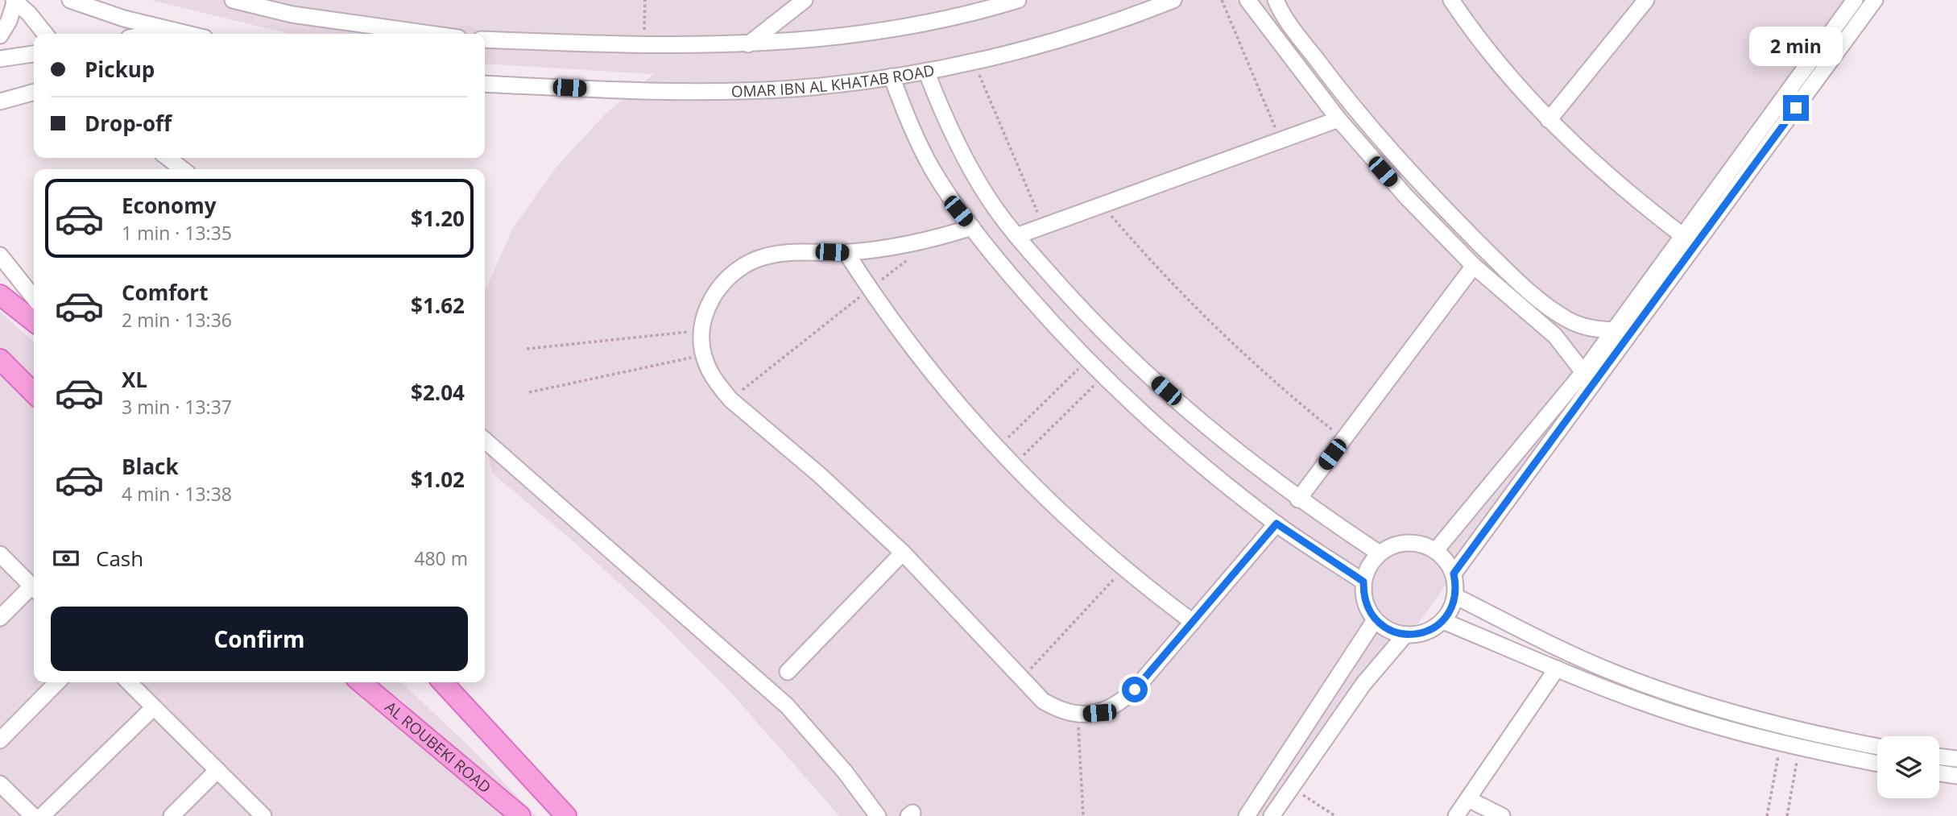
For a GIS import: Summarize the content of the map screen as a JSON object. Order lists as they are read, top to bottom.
{
  "streets": {
    "main road": ["AL ROUBEKI ROAD"],
    "street": ["OMAR IBN AL KHATAB ROAD"]
  },
  "page": {
    "bubble": "2 min",
    "banner": ["Pickup", "Drop-off"],
    "list": [
      {
        "name": "Economy",
        "note": "1 min · 13:35",
        "value": "$1.20"
      },
      {
        "name": "Comfort",
        "note": "2 min · 13:36",
        "value": "$1.62"
      },
      {
        "name": "XL",
        "note": "3 min · 13:37",
        "value": "$2.04"
      },
      {
        "name": "Black",
        "note": "4 min · 13:38",
        "value": "$1.02"
      }
    ],
    "pay": ["Cash", "480 m"],
    "buttons": "Confirm"
  }
}
